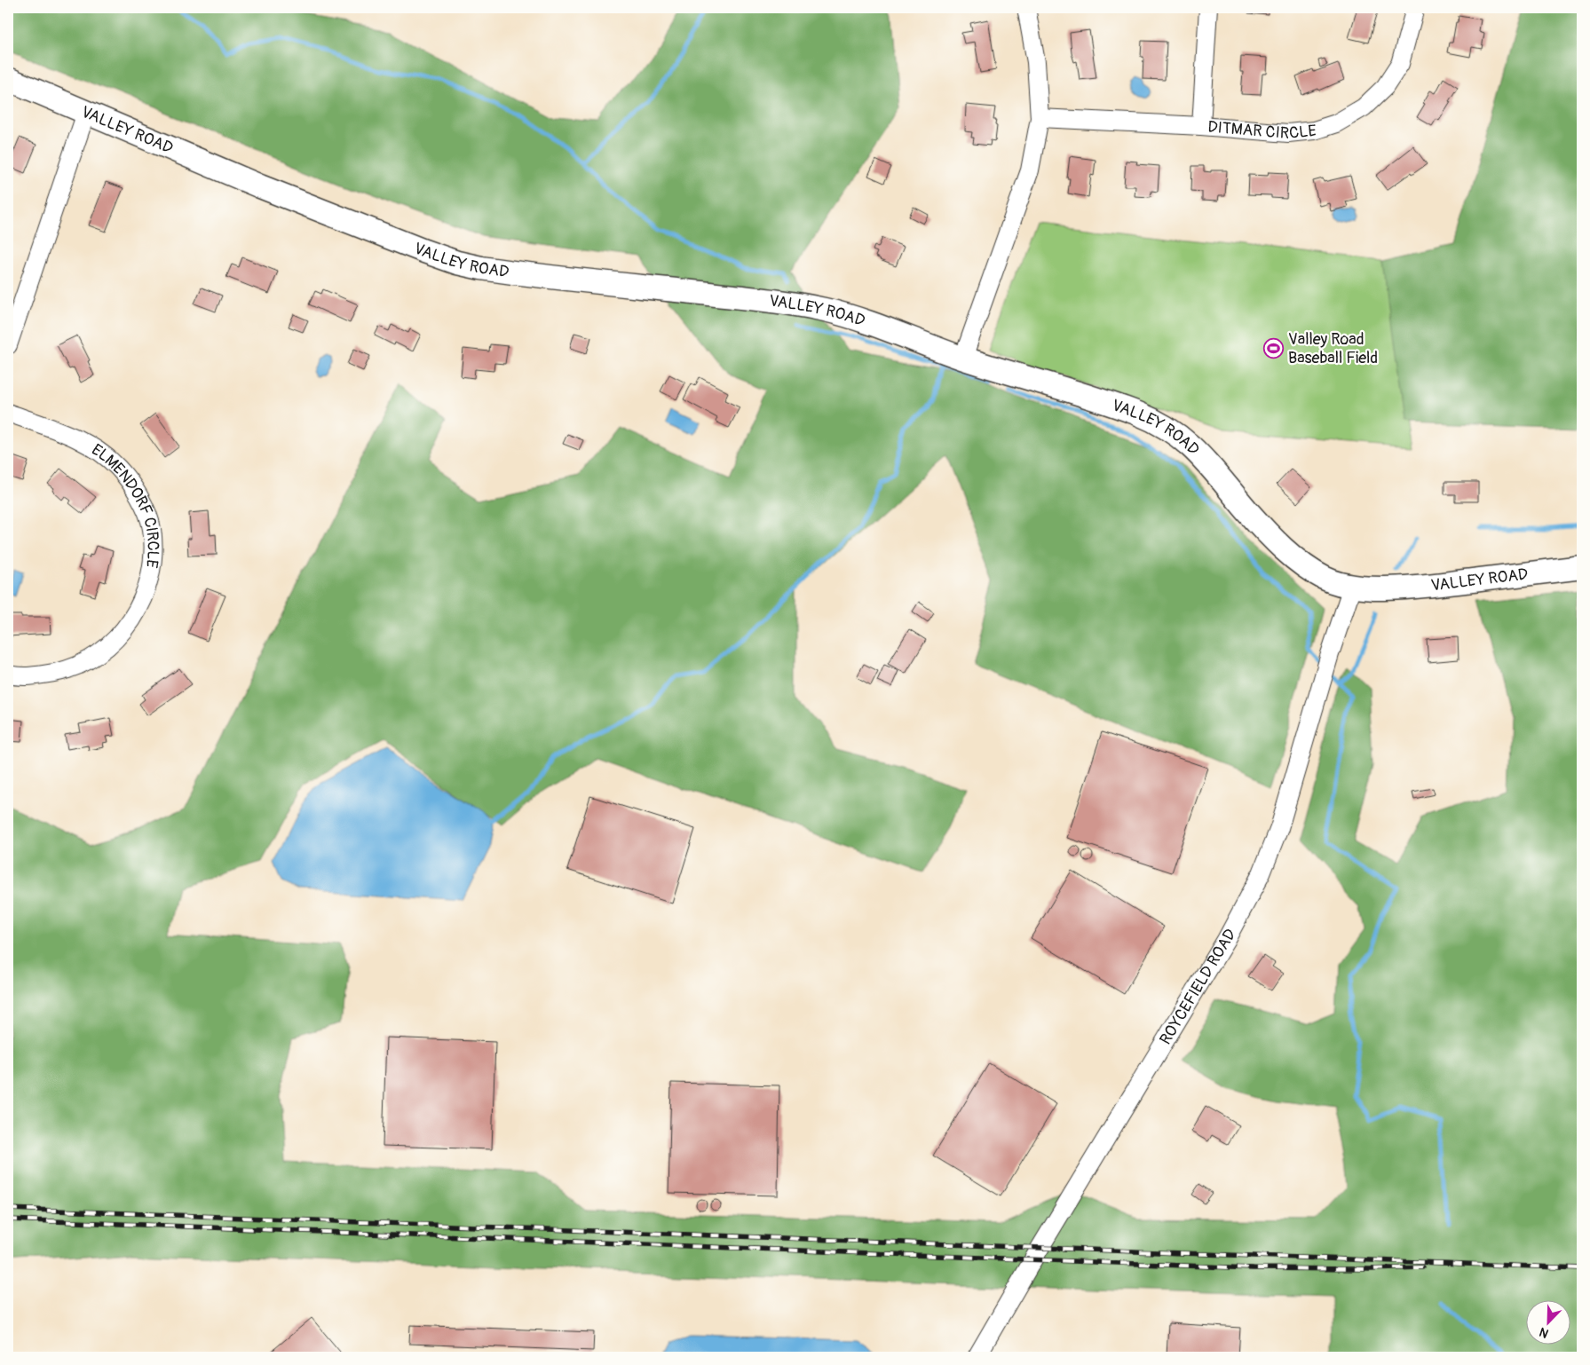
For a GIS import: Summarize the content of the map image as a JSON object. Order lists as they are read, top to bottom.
{
  "streets": {
    "street": [
      "DITMAR CIRCLE",
      "VALLEY ROAD",
      "ELMENDORF CIRCLE",
      "ROYCEFIELD ROAD"
    ]
  },
  "crossings": [
    ["VALLEY ROAD", "ROYCEFIELD ROAD"]
  ],
  "places": {
    "sports": ["Valley Road Baseball Field"]
  },
  "north": "bottom left"
}
